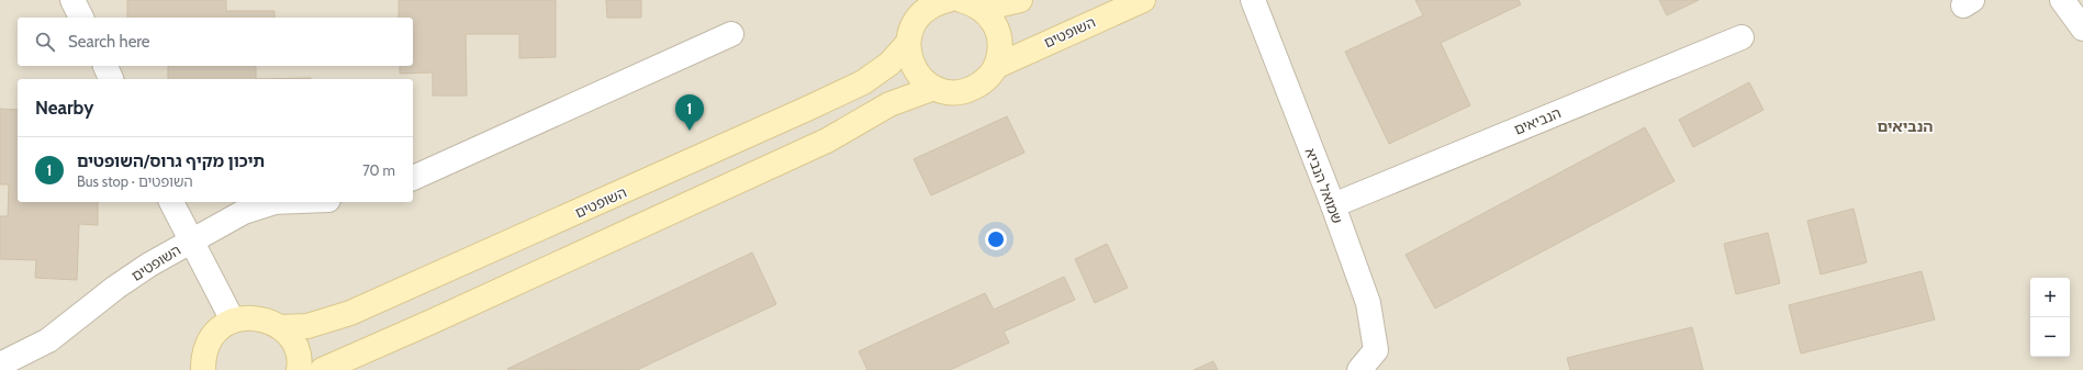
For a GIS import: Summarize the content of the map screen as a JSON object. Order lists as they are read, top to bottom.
{
  "streets": {
    "street": ["השופטים", "הנביאים", "שמואל הנביא"]
  },
  "crossings": [
    ["הנביאים", "שמואל הנביא"]
  ],
  "districts": ["הנביאים"],
  "page": {
    "search": "Search here",
    "heading": "Nearby",
    "pins": "1",
    "list": [
      {
        "mark": "1",
        "name": "תיכון מקיף גרוס/השופטים",
        "note": "Bus stop · השופטים",
        "value": "70 m"
      }
    ],
    "map_buttons": ["+", "−"]
  }
}
